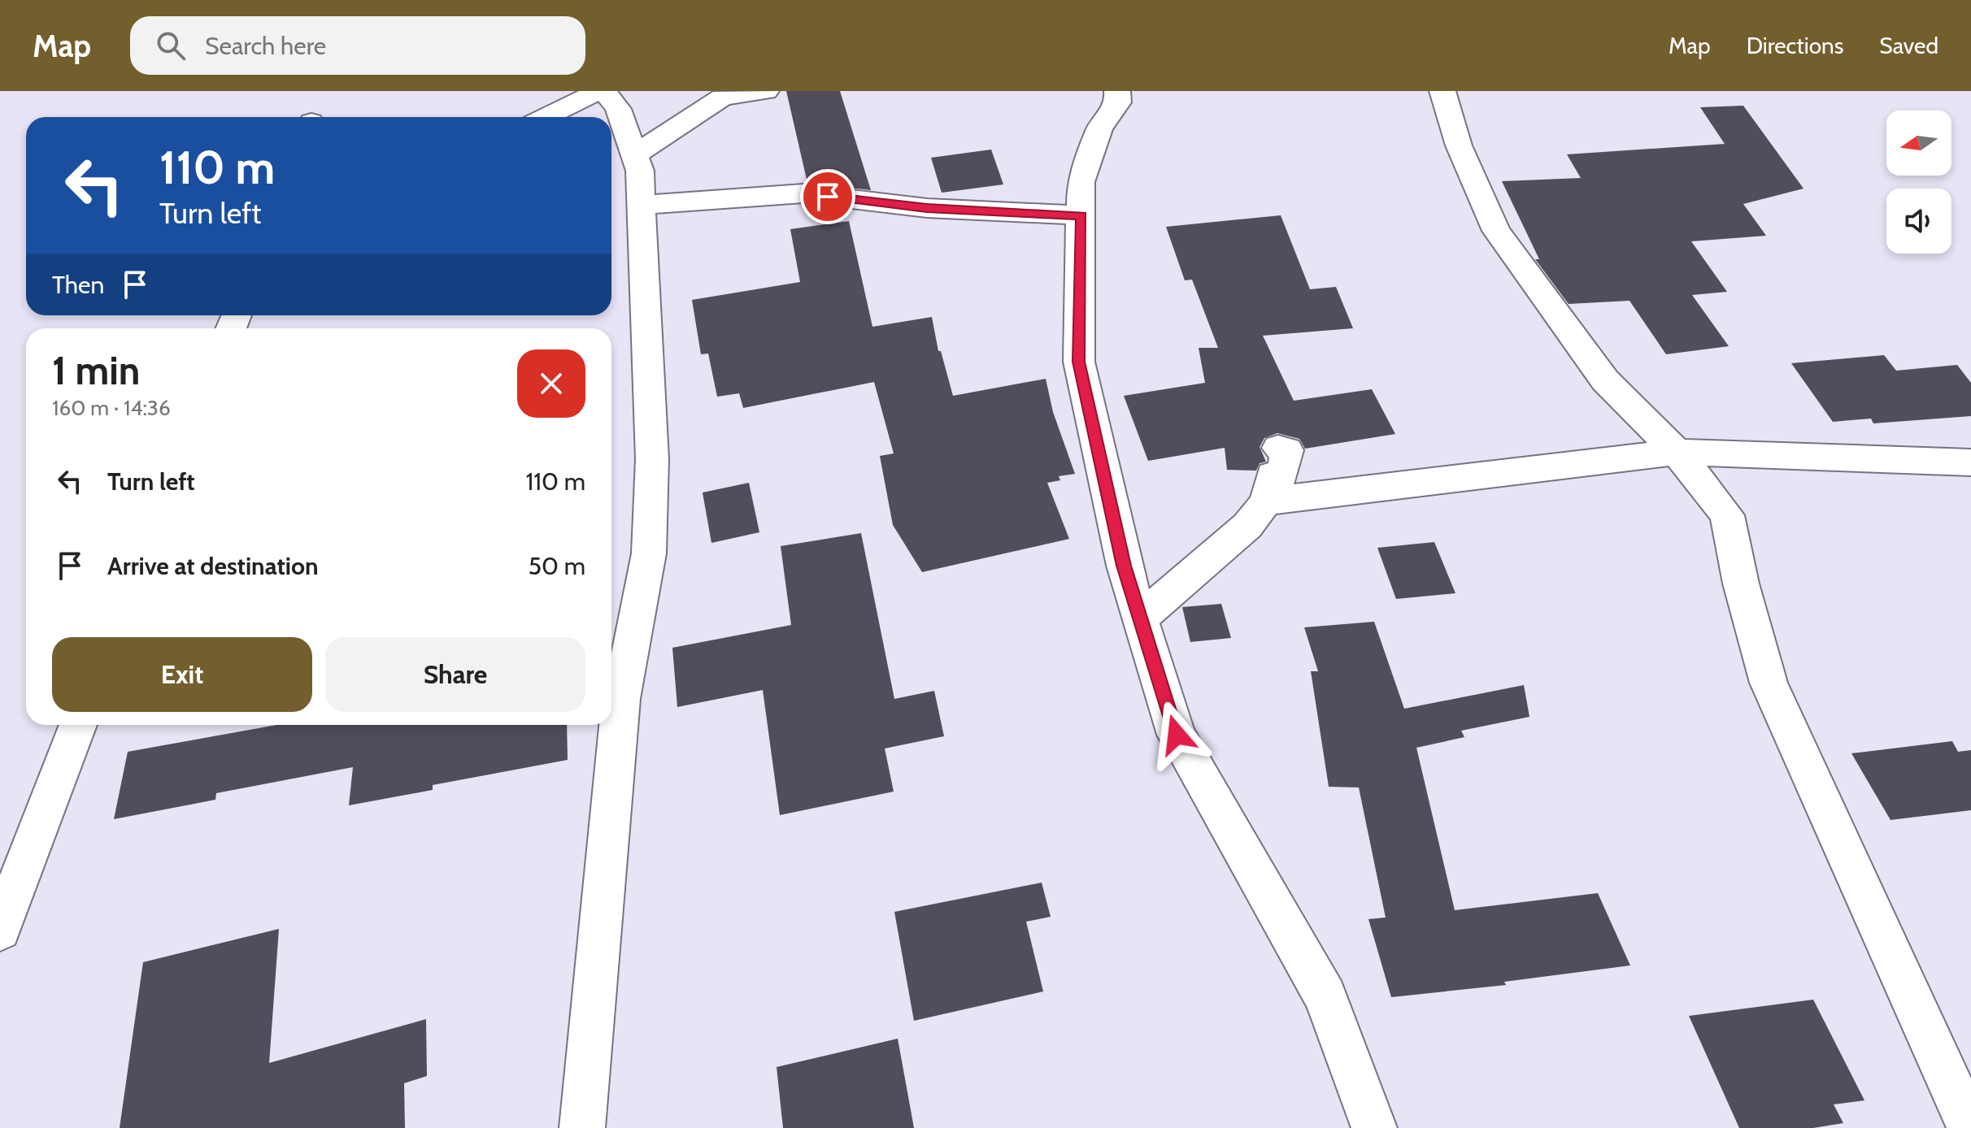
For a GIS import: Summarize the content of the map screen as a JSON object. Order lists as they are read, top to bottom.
{
  "north": "left",
  "page": {
    "header": "Map",
    "search": "Search here",
    "nav": ["Map", "Directions", "Saved"],
    "turn": ["110 m", "Turn left"],
    "then": "Then",
    "heading": ["1 min", "160 m · 14:36"],
    "list": [
      {
        "name": "Turn left",
        "value": "110 m"
      },
      {
        "name": "Arrive at destination",
        "value": "50 m"
      }
    ],
    "buttons": ["Exit", "Share"]
  }
}
